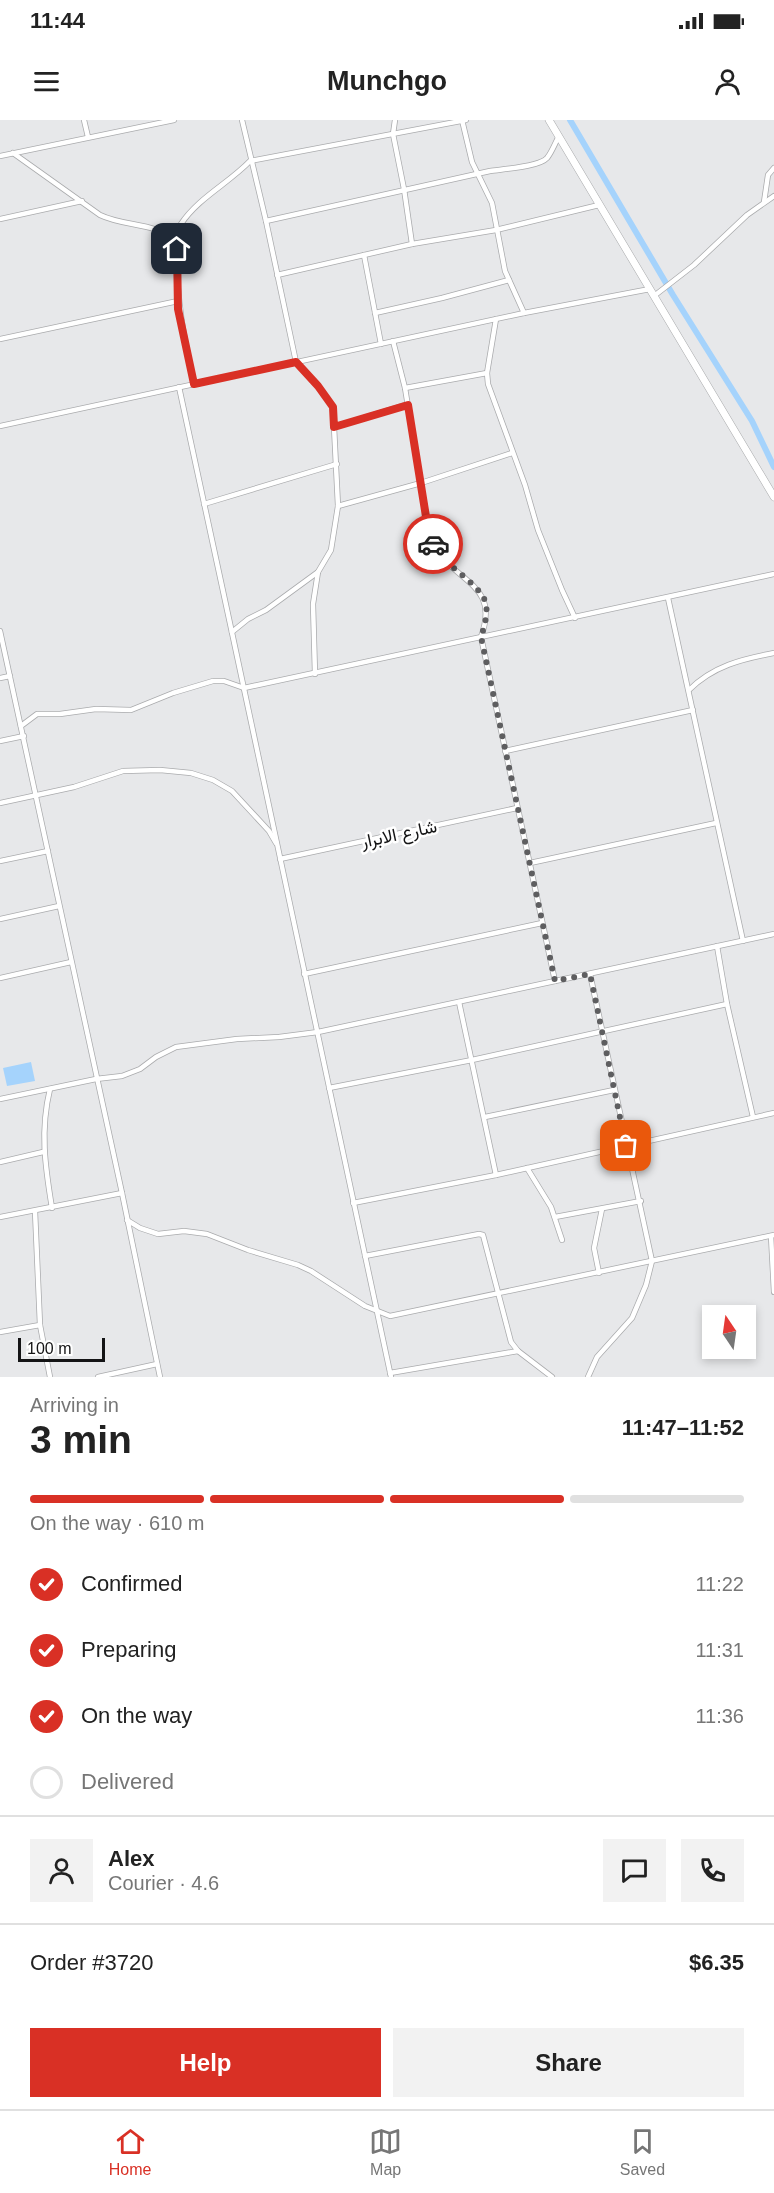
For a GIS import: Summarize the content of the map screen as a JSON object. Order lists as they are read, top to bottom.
{
  "streets": {
    "street": ["شارع الابرار"]
  },
  "scale_bar": "100 m",
  "north": "top",
  "page": {
    "status": "11:44",
    "header": "Munchgo",
    "scale": "100 m",
    "heading": ["3 min", "Arriving in", "11:47–11:52"],
    "panel": [
      "Alex",
      "Courier · 4.6",
      "Order #3720",
      "$6.35"
    ],
    "bar": "On the way · 610 m",
    "list": [
      ["Confirmed", "11:22"],
      ["Preparing", "11:31"],
      ["On the way", "11:36"],
      "Delivered"
    ],
    "buttons": ["Help", "Share"],
    "tabs": ["Home", "Map", "Saved"]
  }
}
